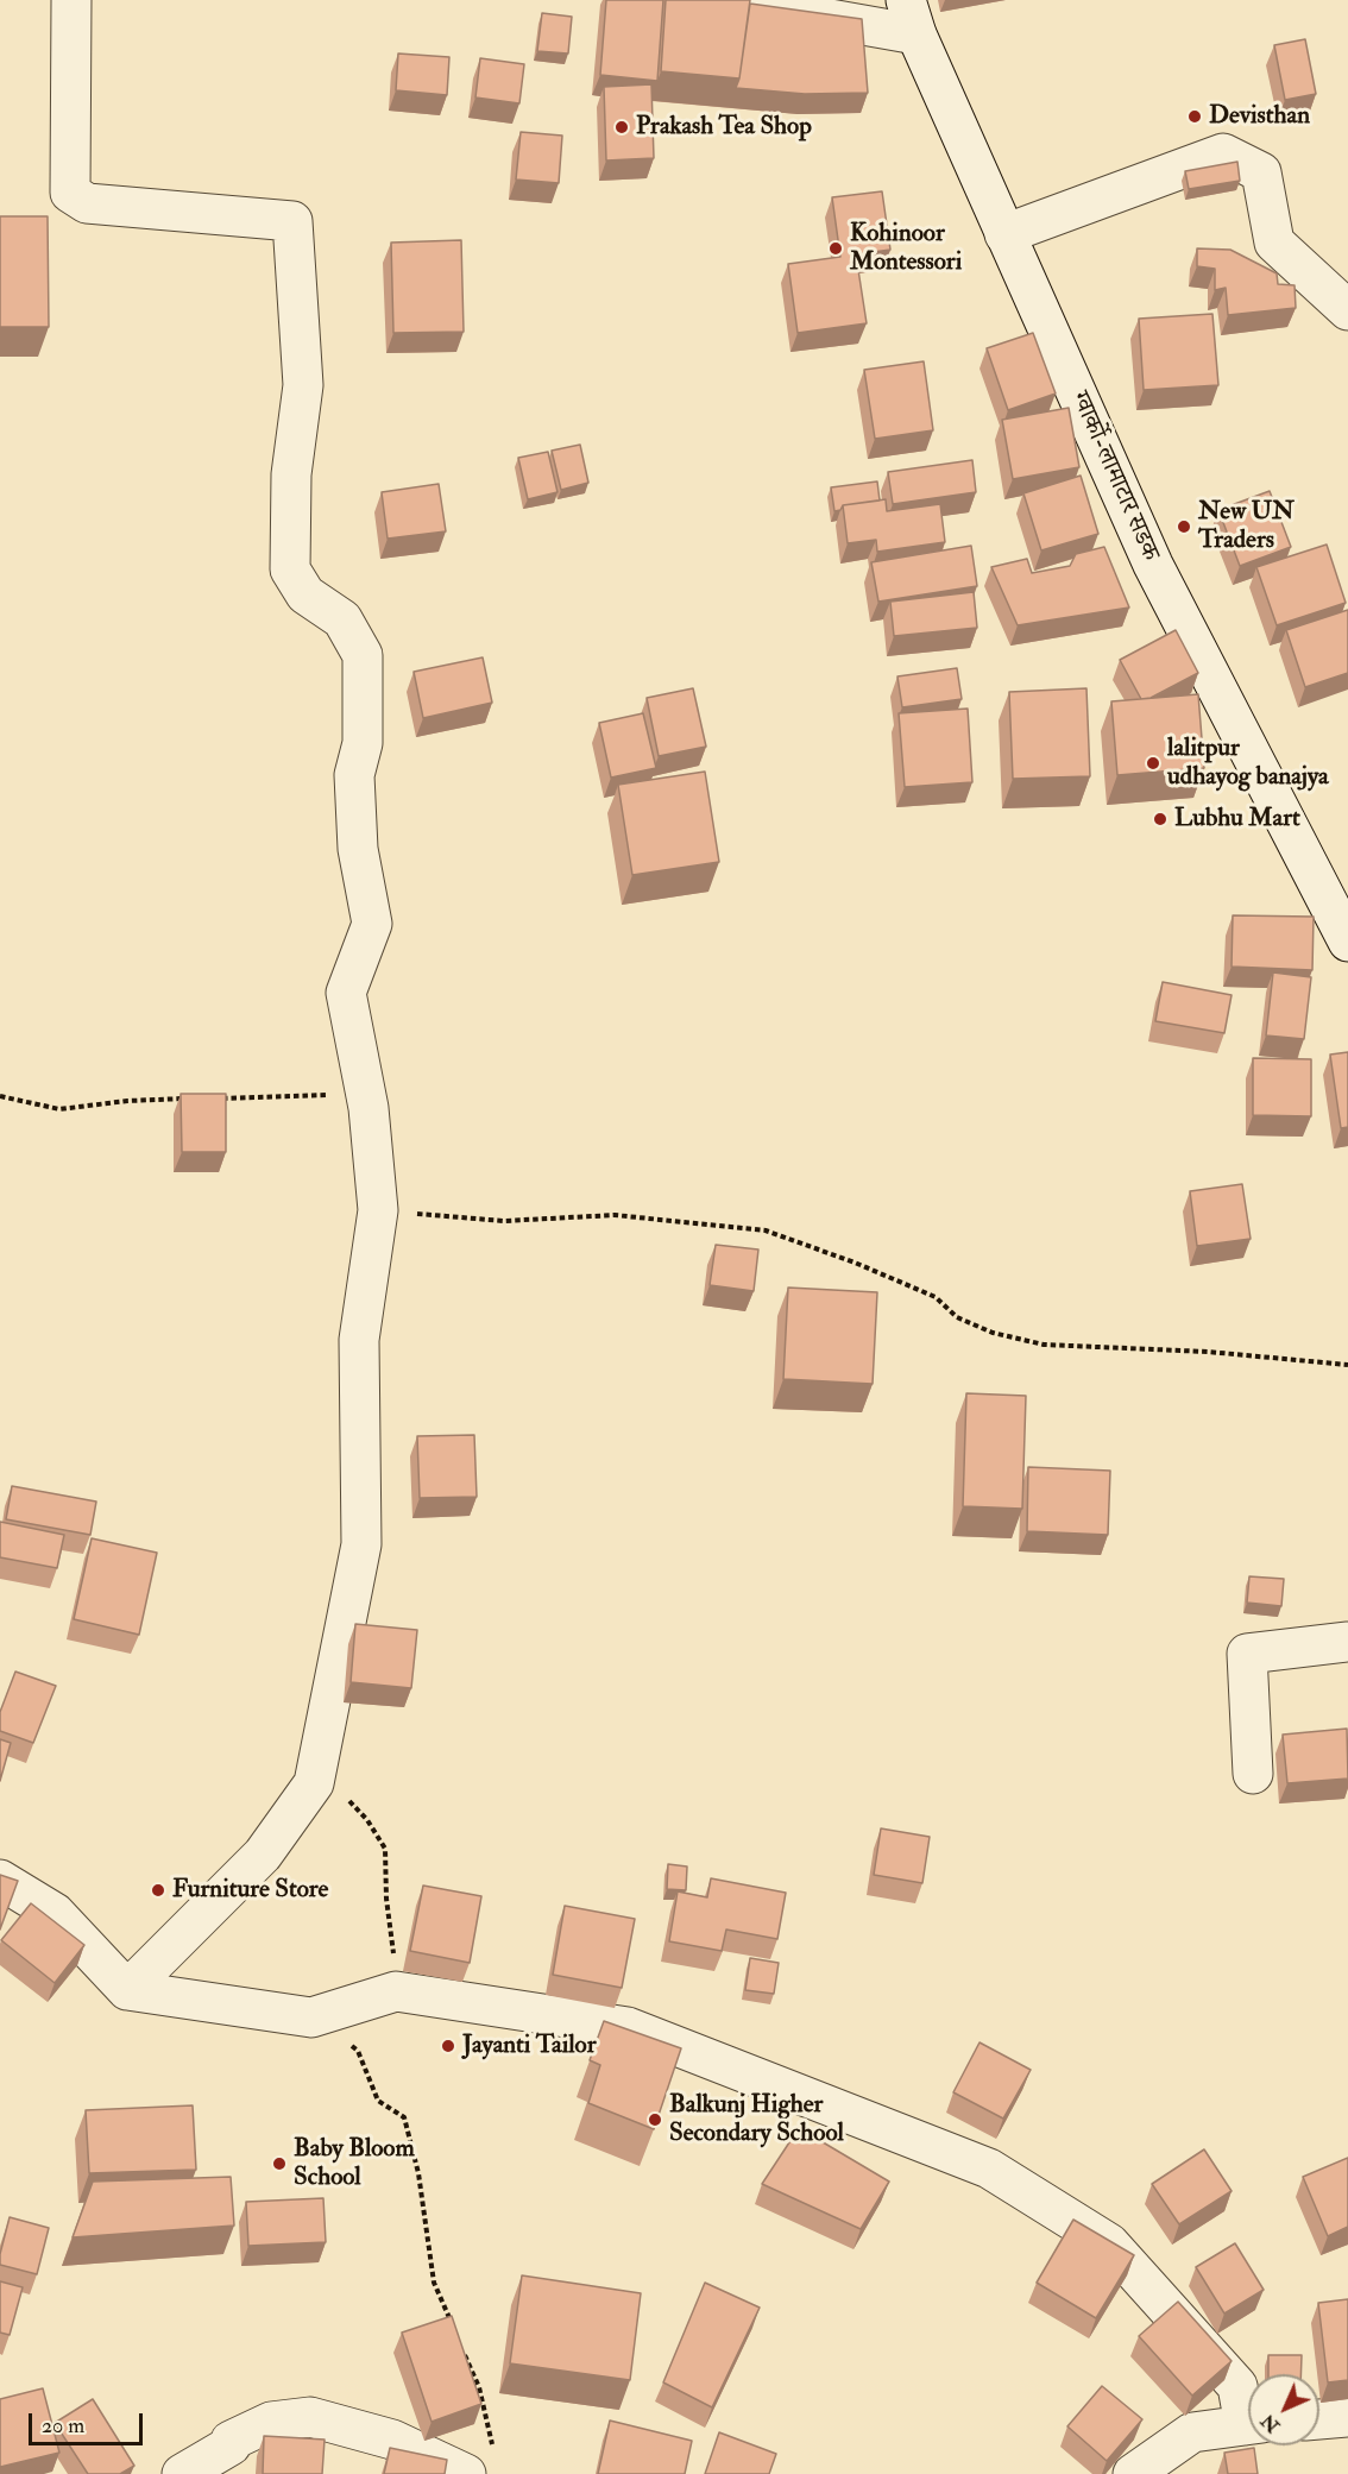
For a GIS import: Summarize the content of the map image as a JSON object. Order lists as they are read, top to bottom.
{
  "streets": {
    "street": ["ग्वार्को-लामाटार सडक"]
  },
  "places": [
    "Devisthan",
    "Prakash Tea Shop",
    "Kohinoor Montessori",
    "New UN Traders",
    "lalitpur udhayog banajya",
    "Lubhu Mart",
    "Furniture Store",
    "Jayanti Tailor",
    "Balkunj Higher Secondary School",
    "Baby Bloom School"
  ],
  "scale_bar": "20 m",
  "north": "bottom left"
}
